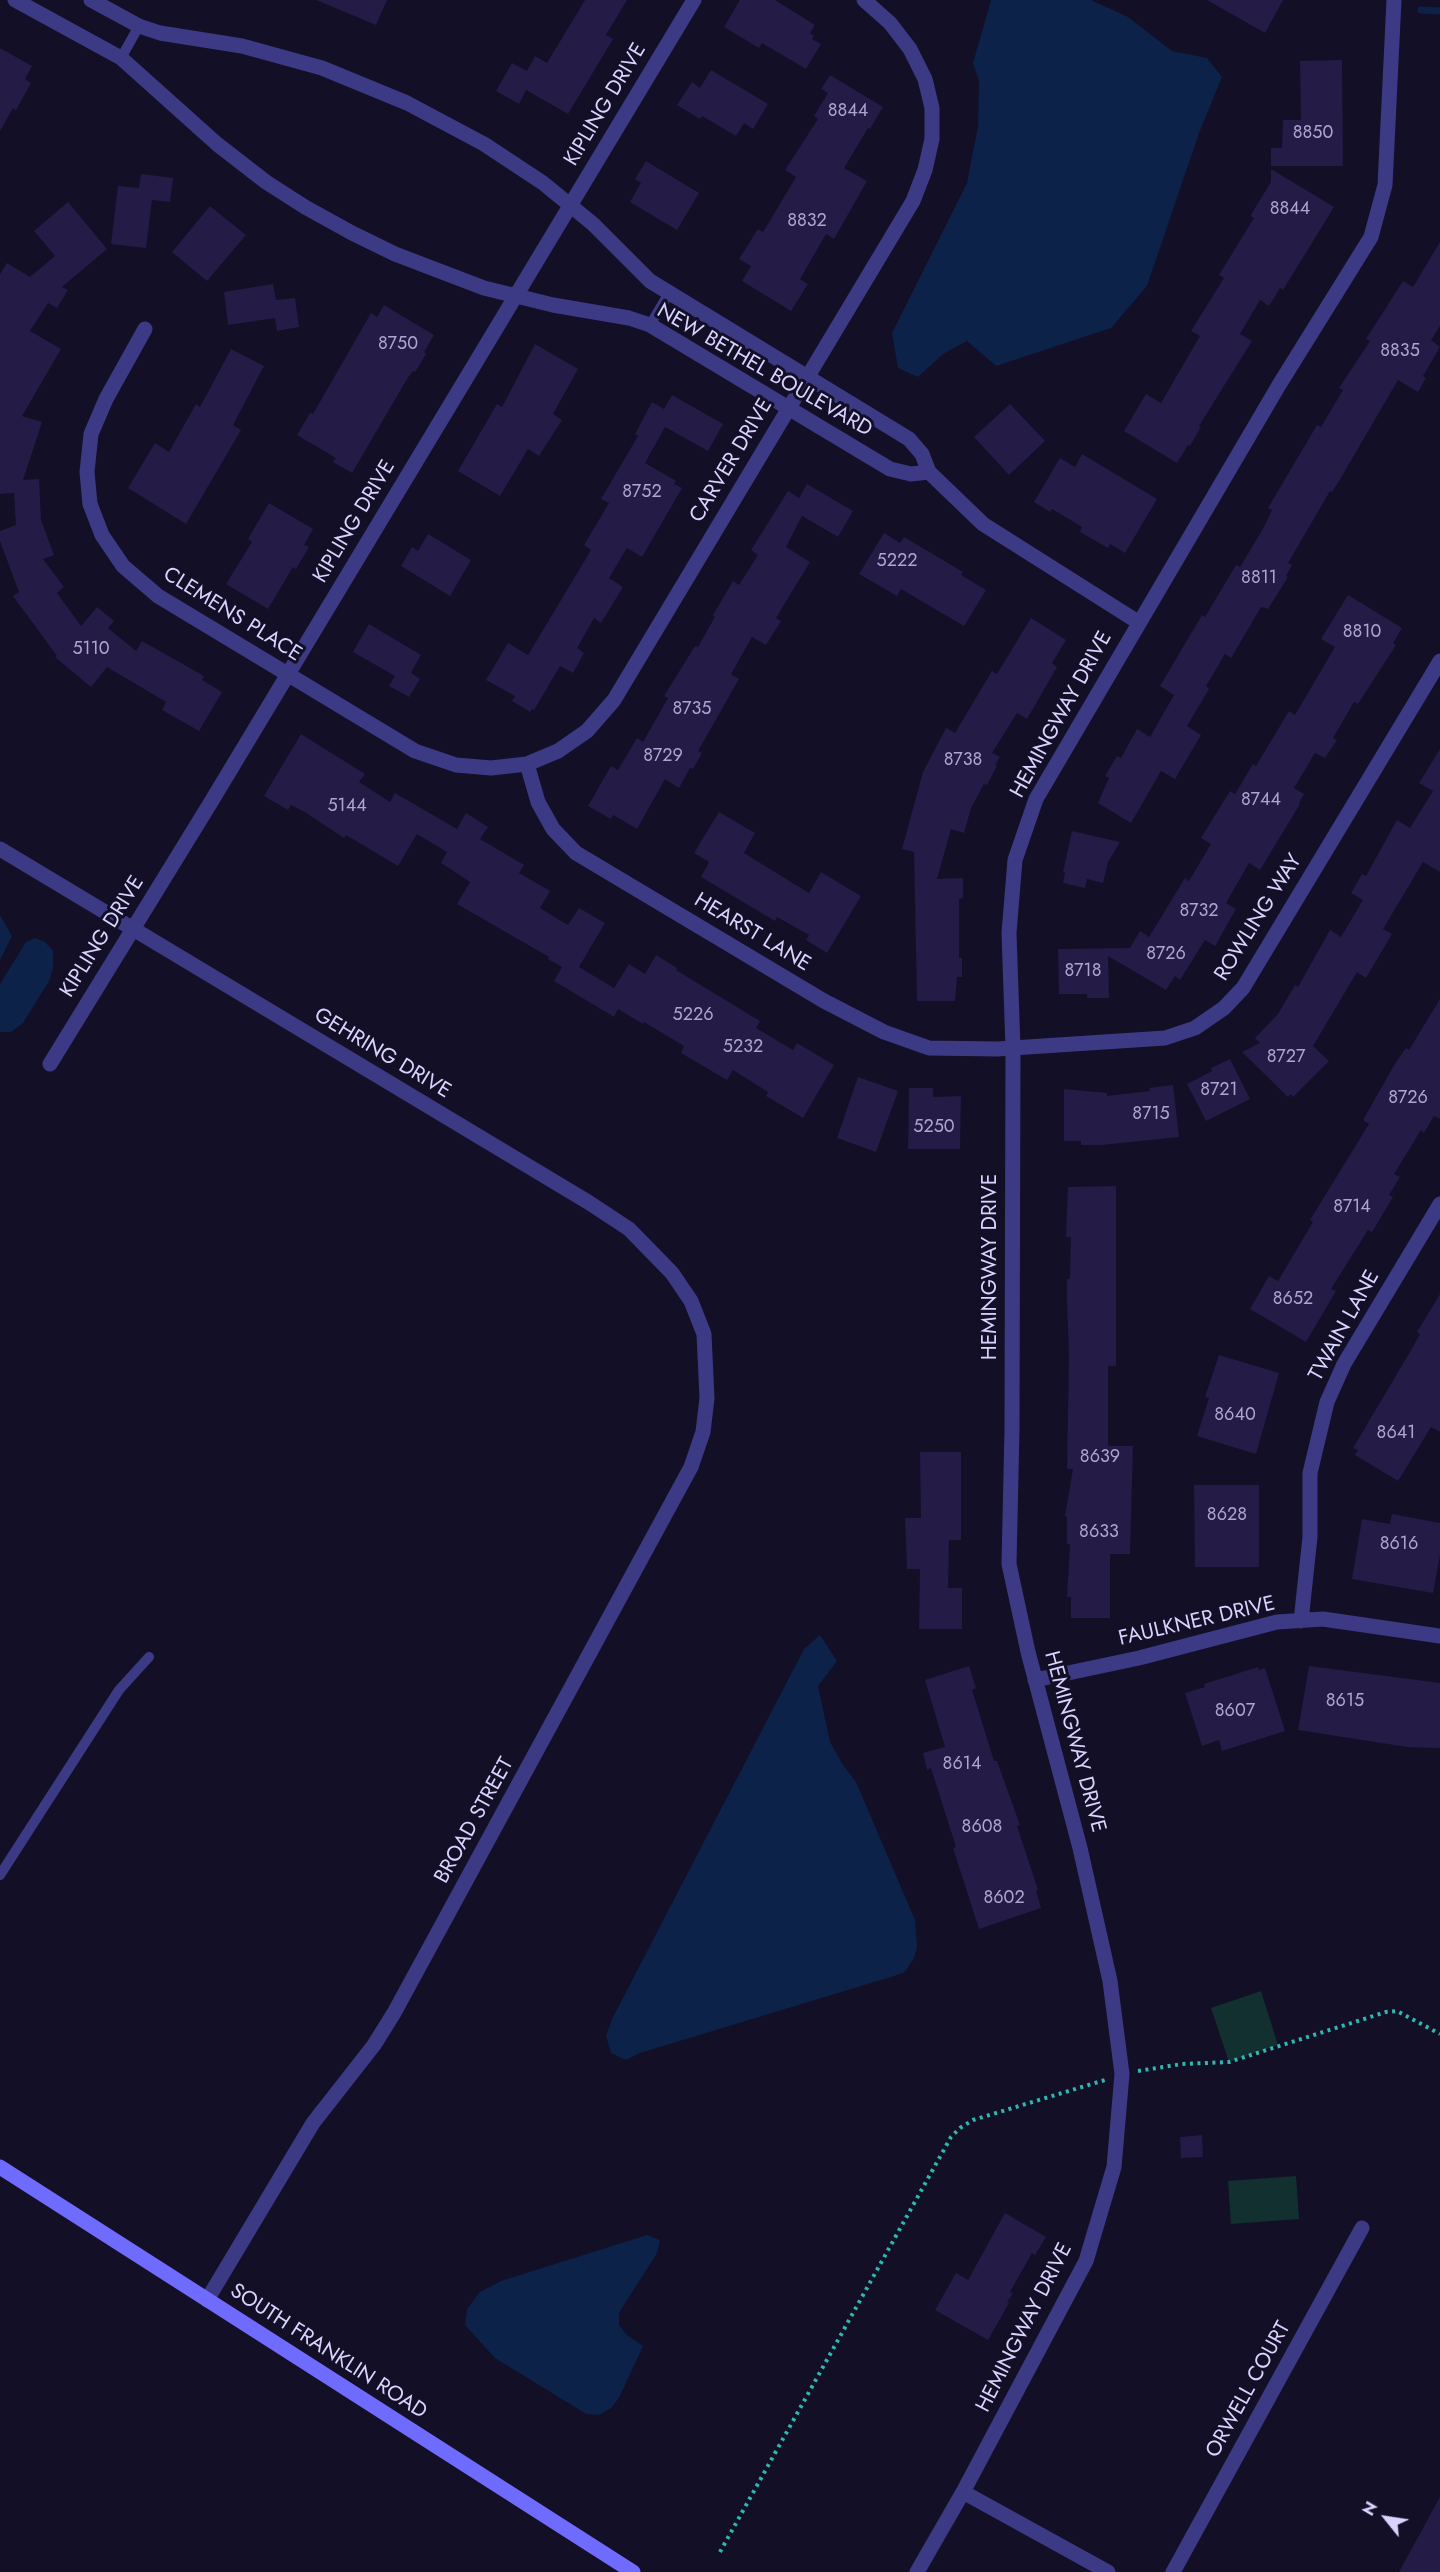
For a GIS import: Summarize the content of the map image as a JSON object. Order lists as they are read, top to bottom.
{
  "streets": {
    "main road": ["SOUTH FRANKLIN ROAD"],
    "street": [
      "KIPLING DRIVE",
      "NEW BETHEL BOULEVARD",
      "CARVER DRIVE",
      "CLEMENS PLACE",
      "HEMINGWAY DRIVE",
      "ROWLING WAY",
      "HEARST LANE",
      "GEHRING DRIVE",
      "TWAIN LANE",
      "FAULKNER DRIVE",
      "BROAD STREET",
      "ORWELL COURT"
    ]
  },
  "crossings": [
    ["KIPLING DRIVE", "NEW BETHEL BOULEVARD"],
    ["KIPLING DRIVE", "CLEMENS PLACE"],
    ["KIPLING DRIVE", "GEHRING DRIVE"],
    ["NEW BETHEL BOULEVARD", "CARVER DRIVE"],
    ["NEW BETHEL BOULEVARD", "HEMINGWAY DRIVE"],
    ["CARVER DRIVE", "CLEMENS PLACE"],
    ["CARVER DRIVE", "HEARST LANE"],
    ["CLEMENS PLACE", "HEARST LANE"],
    ["HEMINGWAY DRIVE", "ROWLING WAY"],
    ["HEMINGWAY DRIVE", "HEARST LANE"],
    ["HEMINGWAY DRIVE", "FAULKNER DRIVE"],
    ["ROWLING WAY", "HEARST LANE"],
    ["GEHRING DRIVE", "BROAD STREET"],
    ["TWAIN LANE", "FAULKNER DRIVE"],
    ["BROAD STREET", "SOUTH FRANKLIN ROAD"]
  ],
  "house_numbers": [
    "8844",
    "8850",
    "8844",
    "8832",
    "8750",
    "8835",
    "8752",
    "5222",
    "8811",
    "8810",
    "5110",
    "8735",
    "8729",
    "8738",
    "8744",
    "5144",
    "8732",
    "8726",
    "8718",
    "5226",
    "5232",
    "8727",
    "8721",
    "8726",
    "8715",
    "5250",
    "8714",
    "8652",
    "8640",
    "8641",
    "8639",
    "8628",
    "8633",
    "8616",
    "8615",
    "8607",
    "8614",
    "8608",
    "8602"
  ],
  "north": "top left"
}
